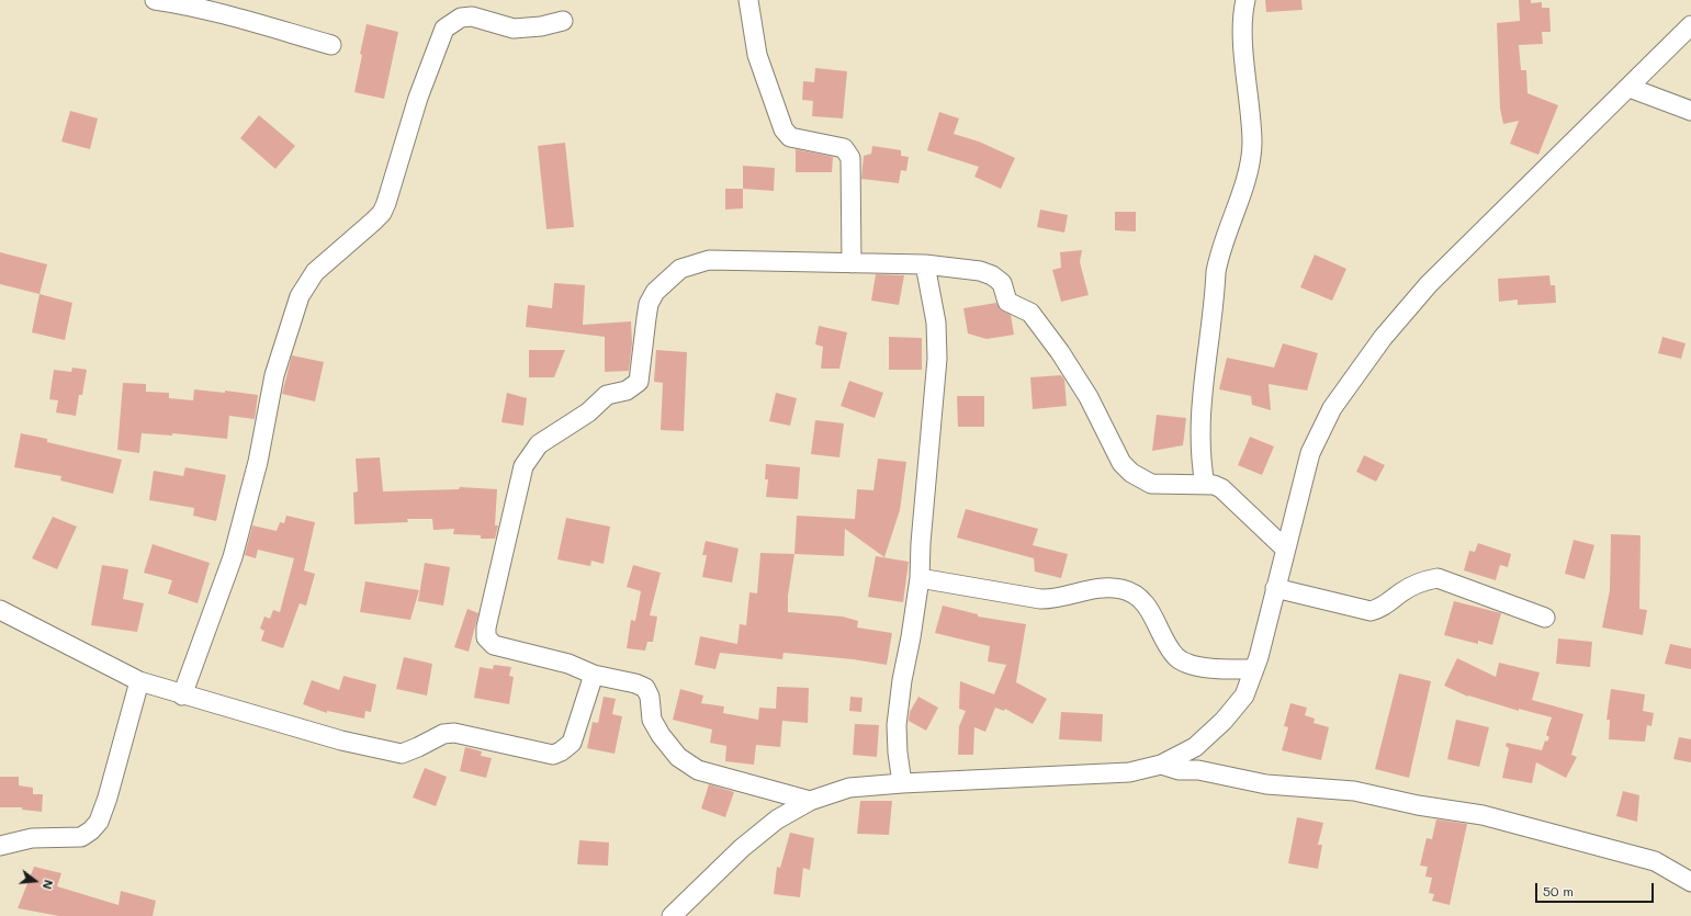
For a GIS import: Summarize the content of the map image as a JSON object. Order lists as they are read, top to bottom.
{
  "scale_bar": "50 m",
  "north": "right"
}
